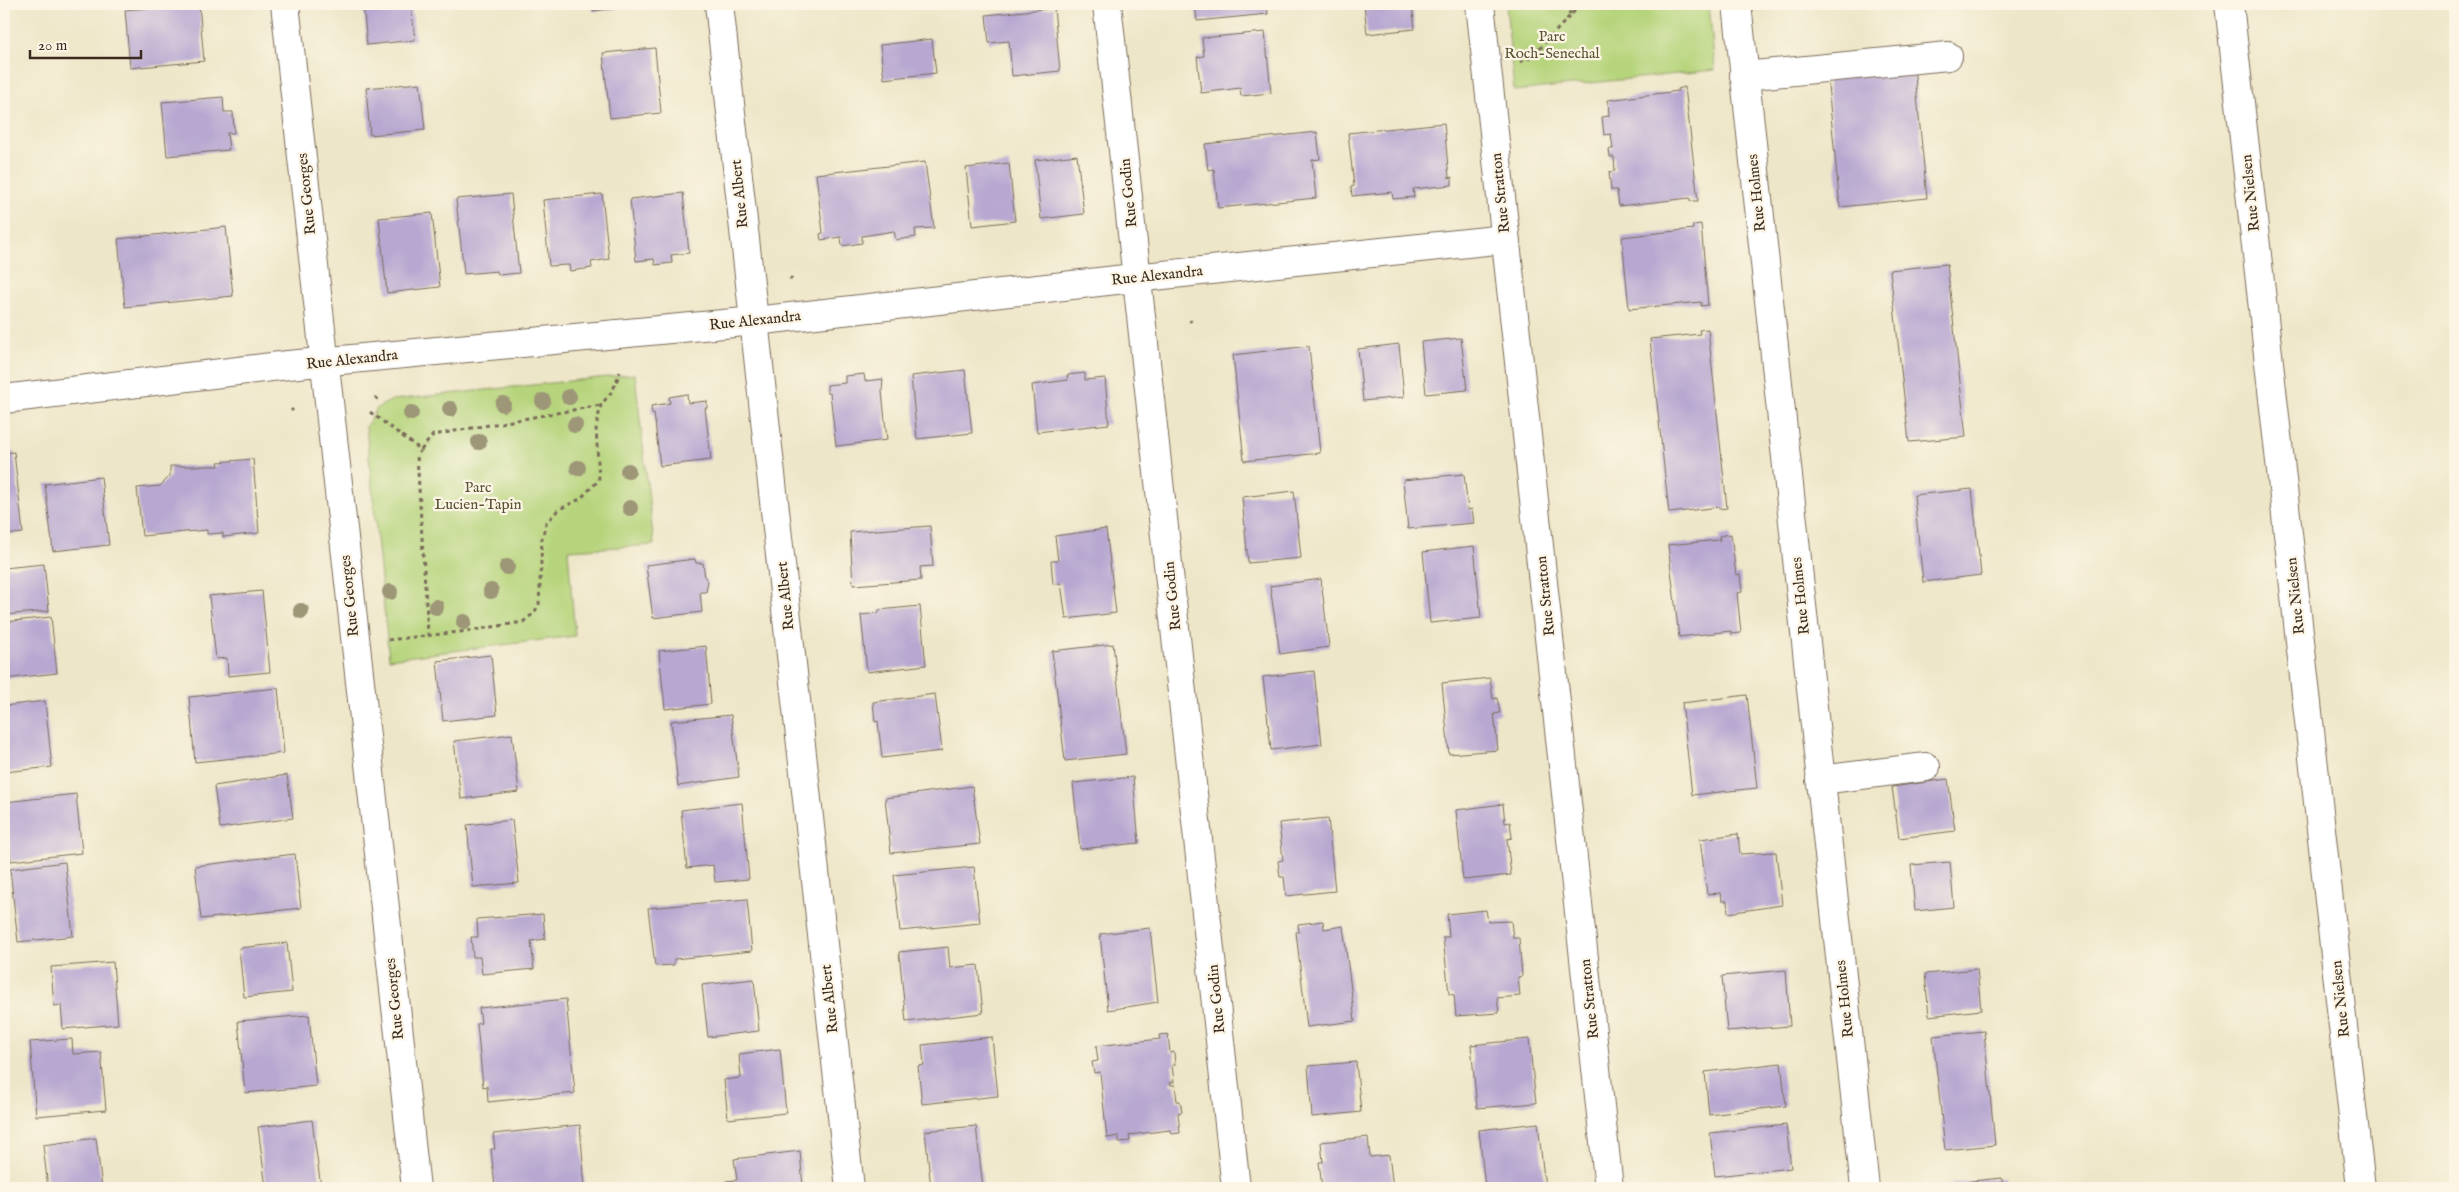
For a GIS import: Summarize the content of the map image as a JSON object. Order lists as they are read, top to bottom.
{
  "streets": {
    "street": [
      "Rue Godin",
      "Rue Stratton",
      "Rue Holmes",
      "Rue Nielsen",
      "Rue Georges",
      "Rue Albert",
      "Rue Alexandra"
    ]
  },
  "crossings": [
    ["Rue Godin", "Rue Alexandra"],
    ["Rue Stratton", "Rue Alexandra"],
    ["Rue Georges", "Rue Alexandra"],
    ["Rue Albert", "Rue Alexandra"]
  ],
  "parks": ["Parc Roch-Senechal", "Parc Lucien-Tapin"],
  "scale_bar": "20 m"
}
